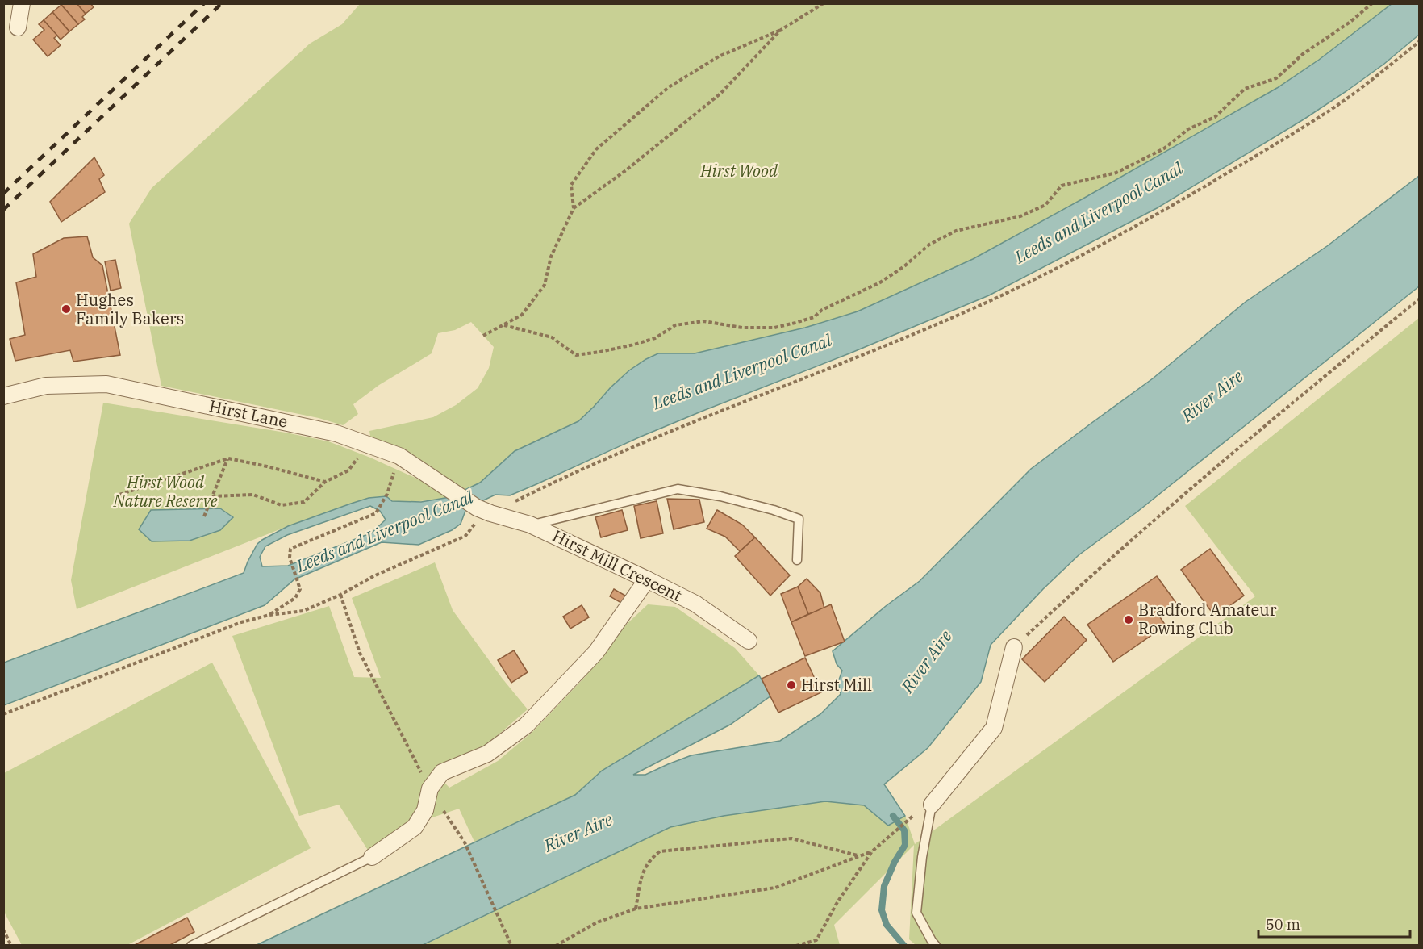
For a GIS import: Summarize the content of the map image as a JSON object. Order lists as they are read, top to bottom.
{
  "streets": {
    "street": ["Hirst Lane", "Hirst Mill Crescent"]
  },
  "crossings": [
    ["Hirst Lane", "Hirst Mill Crescent"]
  ],
  "water": ["Leeds and Liverpool Canal", "River Aire"],
  "parks": ["Hirst Wood", "Hirst Wood Nature Reserve"],
  "places": ["Hughes Family Bakers", "Bradford Amateur Rowing Club", "Hirst Mill"],
  "scale_bar": "50 m"
}
